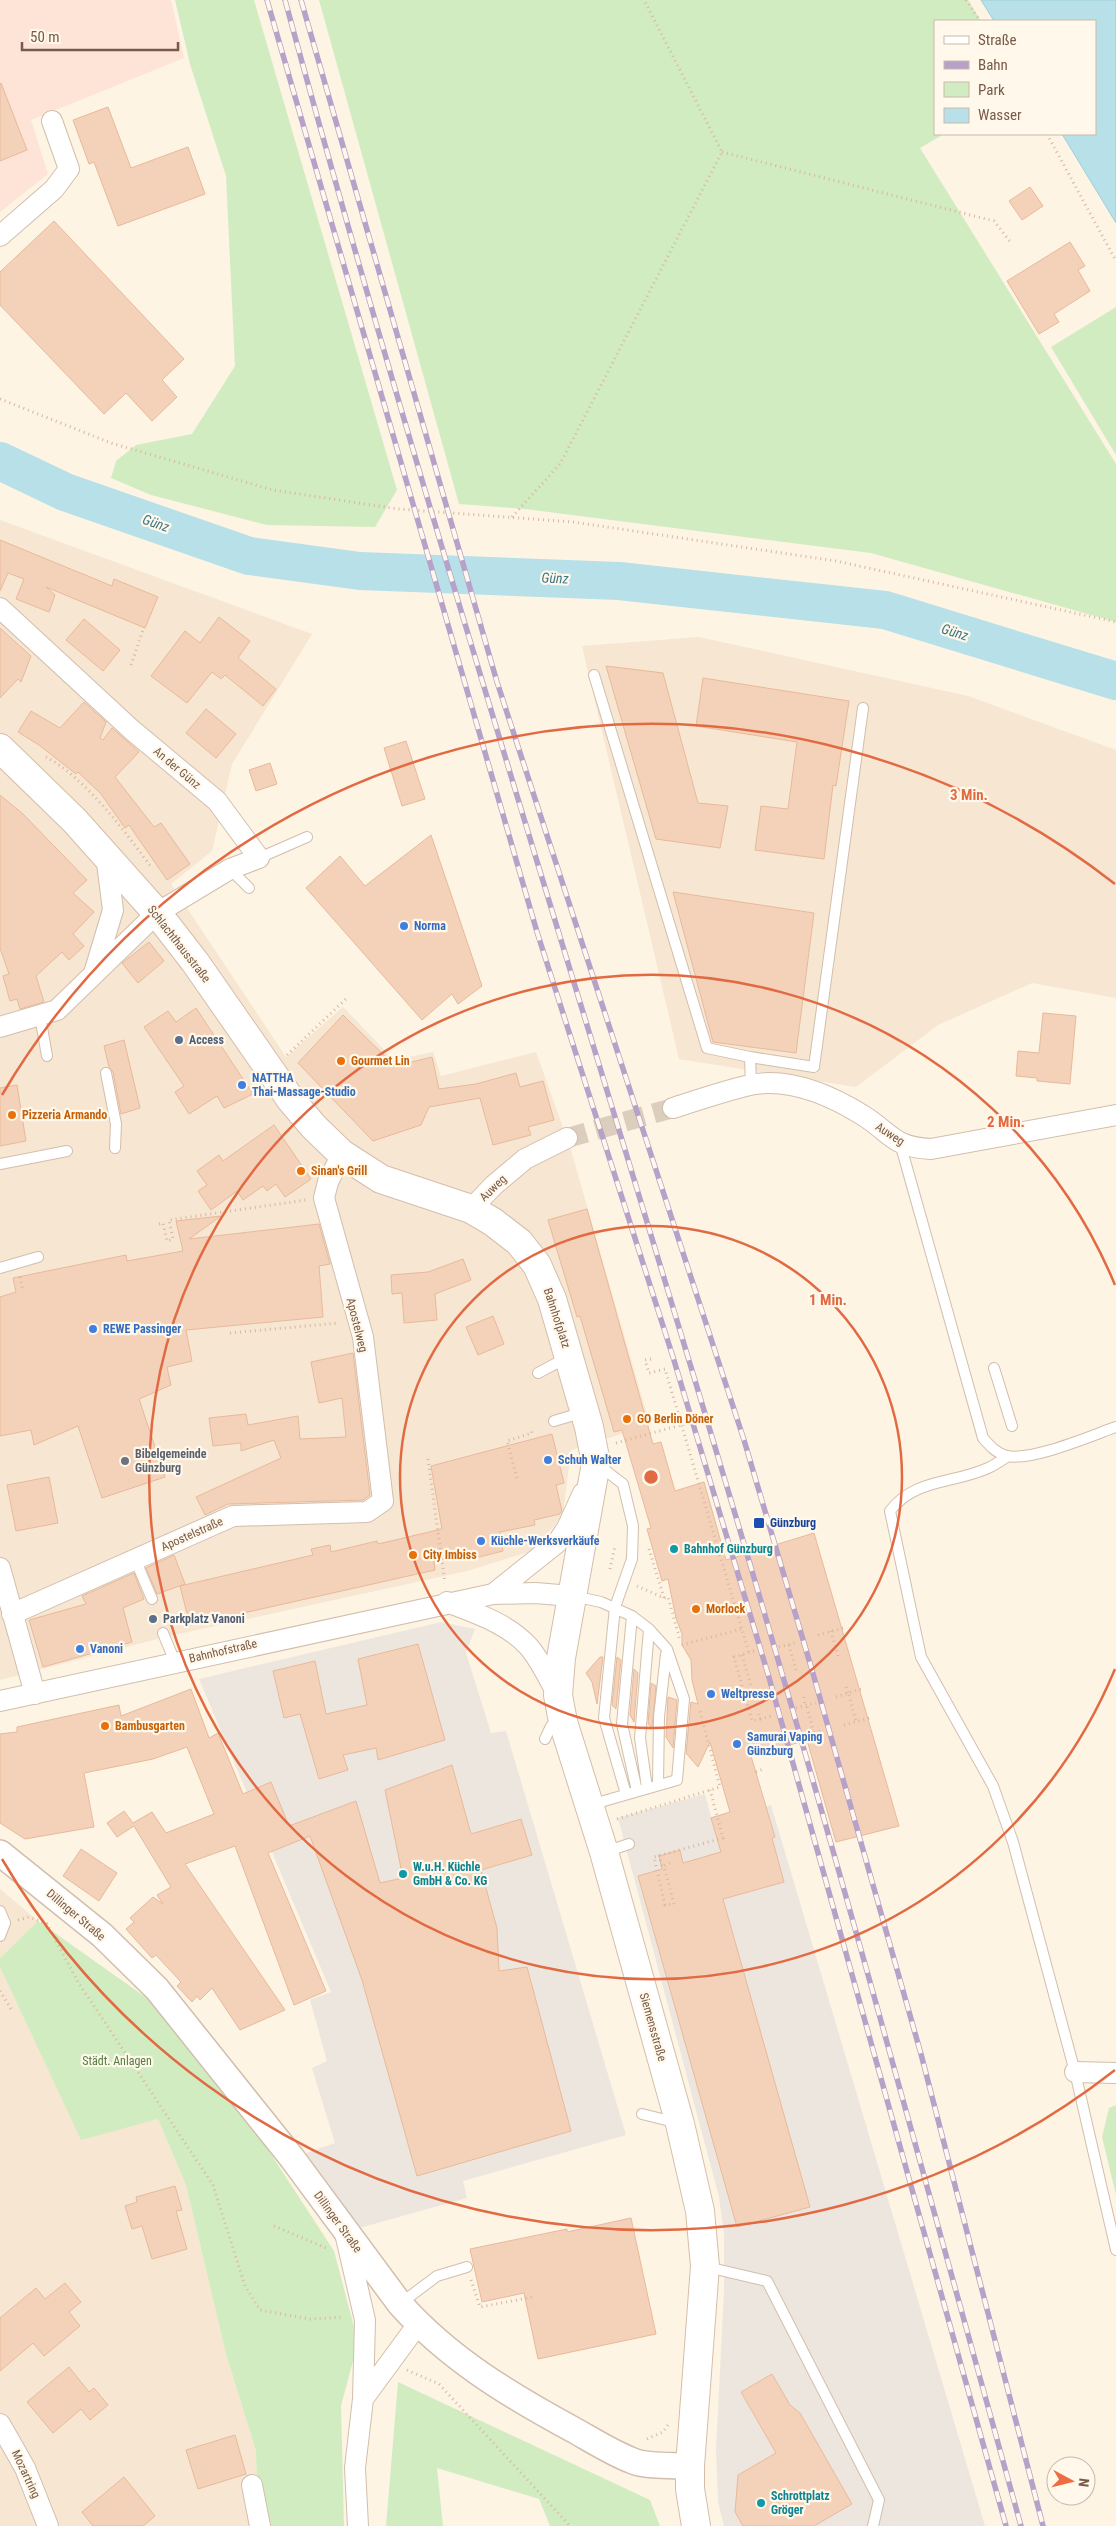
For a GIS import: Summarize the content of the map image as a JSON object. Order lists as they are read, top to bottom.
{
  "streets": {
    "main road": ["Schlachthausstraße", "Bahnhofplatz", "Siemensstraße"],
    "street": [
      "An der Günz",
      "Auweg",
      "Apostelweg",
      "Apostelstraße",
      "Bahnhofstraße",
      "Dillinger Straße",
      "Mozartring"
    ]
  },
  "crossings": [
    ["Schlachthausstraße", "Bahnhofplatz"],
    ["Auweg", "Bahnhofplatz"],
    ["Bahnhofplatz", "Bahnhofstraße"],
    ["Bahnhofplatz", "Siemensstraße"],
    ["Apostelweg", "Apostelstraße"],
    ["Bahnhofstraße", "Siemensstraße"],
    ["Dillinger Straße", "Siemensstraße"]
  ],
  "water": ["Günz"],
  "parks": ["Städt. Anlagen"],
  "places": {
    "other": [
      "Norma",
      "Access",
      "Gourmet Lin",
      "NATTHA Thai-Massage-Studio",
      "Pizzeria Armando",
      "Sinan's Grill",
      "REWE Passinger",
      "GO Berlin Döner",
      "Schuh Walter",
      "Bibelgemeinde Günzburg",
      "Küchle-Werksverkäufe",
      "Bahnhof Günzburg",
      "City Imbiss",
      "Morlock",
      "Parkplatz Vanoni",
      "Vanoni",
      "Weltpresse",
      "Bambusgarten",
      "Samurai Vaping Günzburg",
      "W.u.H. Küchle GmbH & Co. KG",
      "Schrottplatz Gröger"
    ],
    "transit": ["Günzburg"]
  },
  "legend": [
    "Straße",
    "Bahn",
    "Park",
    "Wasser"
  ],
  "scale_bar": "50 m",
  "north": "right",
  "rings": ["3 Min.", "2 Min.", "1 Min."]
}
